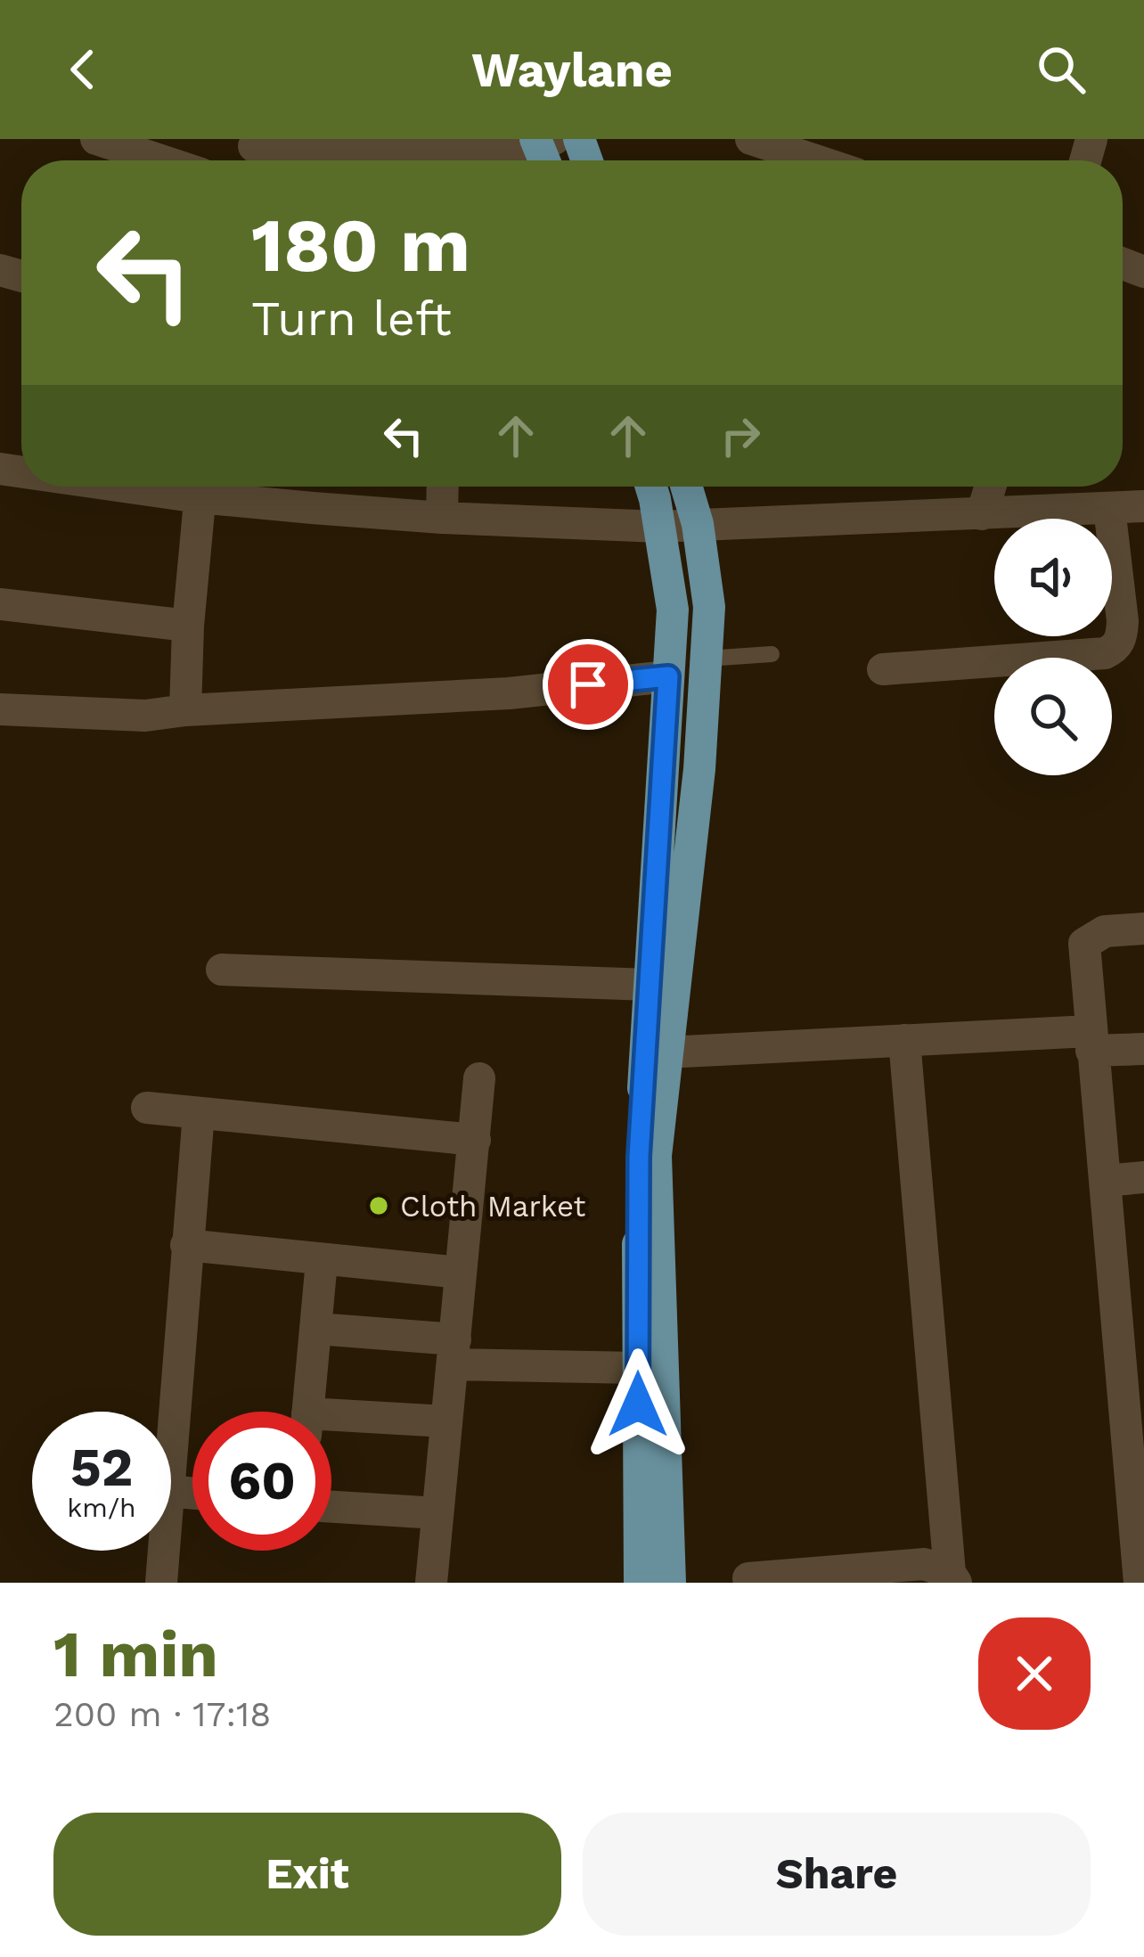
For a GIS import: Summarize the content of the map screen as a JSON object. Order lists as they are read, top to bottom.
{
  "places": ["Cloth Market"],
  "page": {
    "header": "Waylane",
    "turn": ["180 m", "Turn left"],
    "speed": "52 km/h",
    "limit": "60",
    "heading": ["1 min", "200 m · 17:18"],
    "buttons": ["Exit", "Share"]
  }
}
